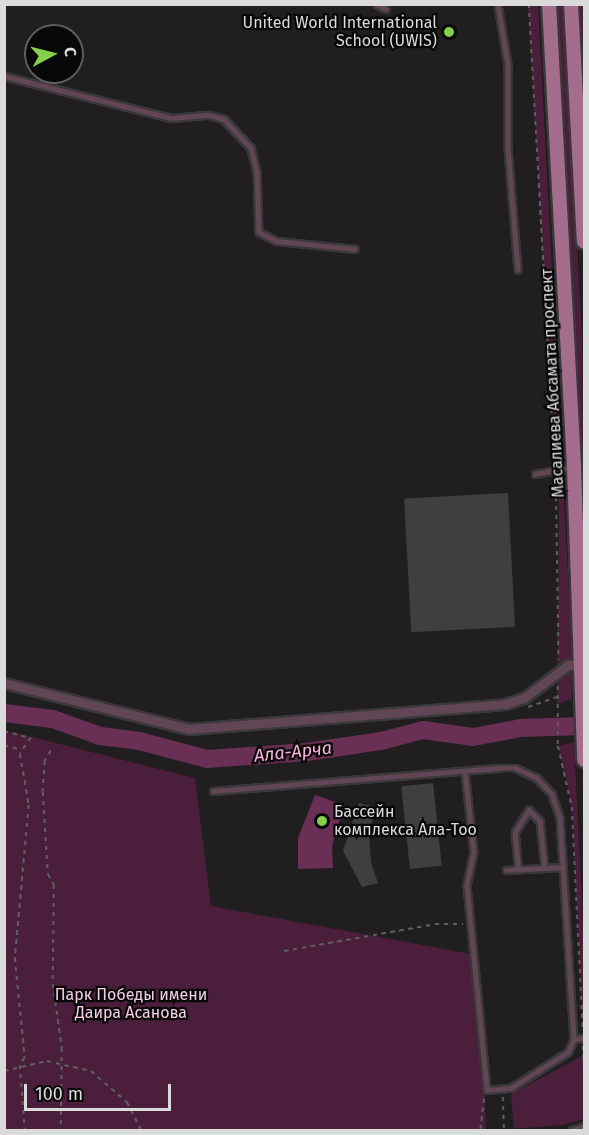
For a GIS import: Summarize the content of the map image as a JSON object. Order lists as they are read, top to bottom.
{
  "streets": {
    "main road": ["Масалиева Абсамата проспект"]
  },
  "water": ["Ала-Арча"],
  "parks": ["Парк Победы имени Даира Асанова"],
  "places": ["United World International School (UWIS)", "Бассейн комплекса Ала-Тоо"],
  "scale_bar": "100 m",
  "north": "right"
}
